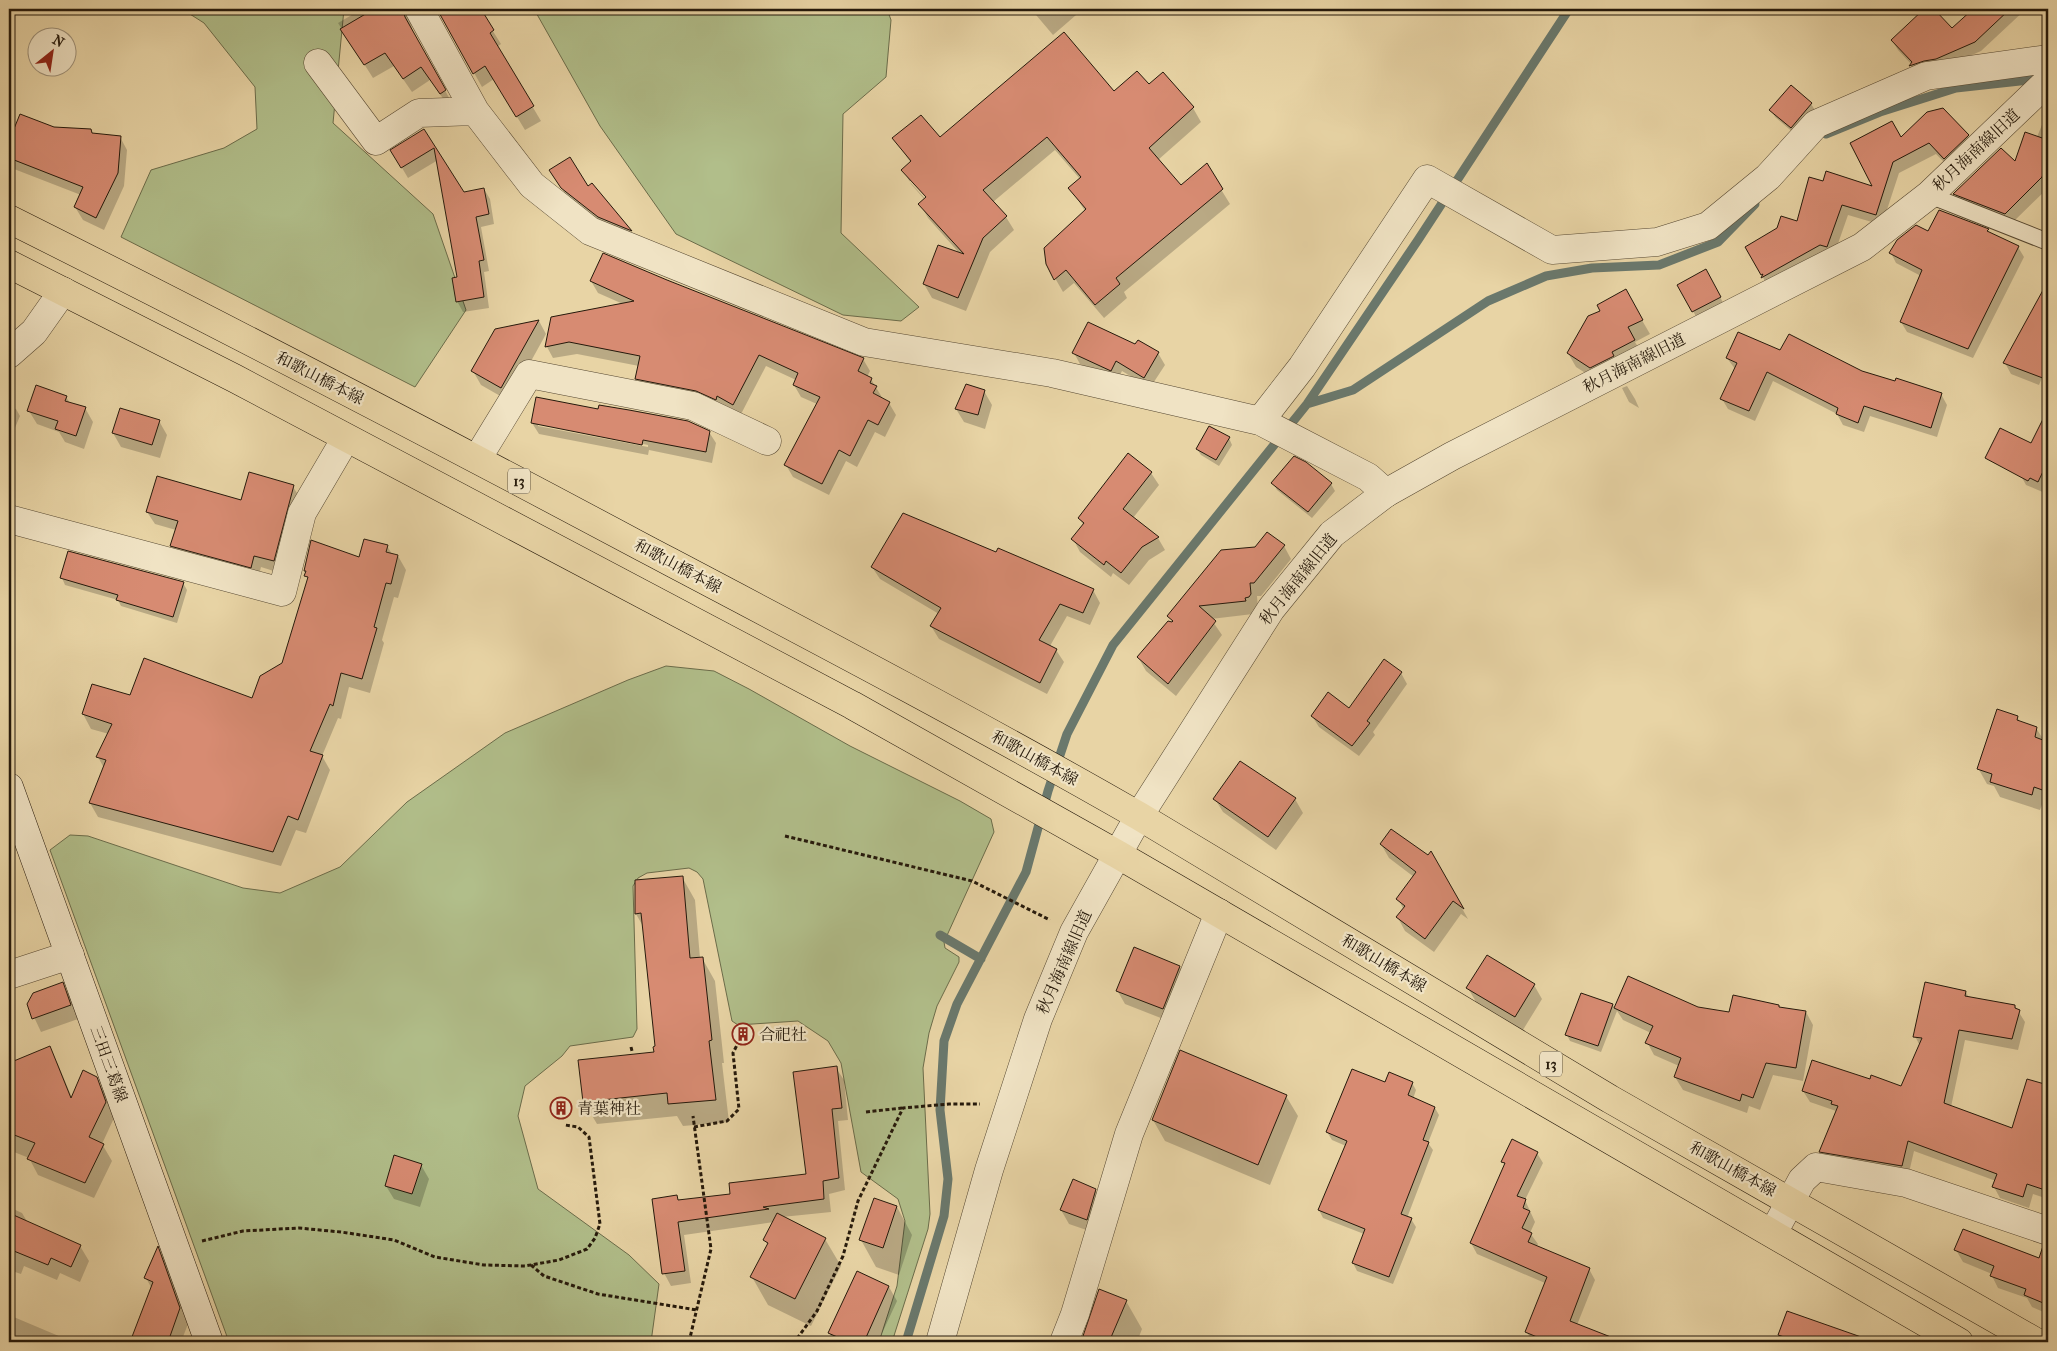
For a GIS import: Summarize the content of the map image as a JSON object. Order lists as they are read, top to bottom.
{
  "streets": {
    "main road": ["和歌山橋本線", "13"],
    "street": ["秋月海南線旧道", "三田三葛線"]
  },
  "crossings": [
    ["秋月海南線旧道", "和歌山橋本線"],
    ["秋月海南線旧道", "13"]
  ],
  "places": {
    "building": ["合祀社", "青葉神社"]
  },
  "north": "top right"
}
